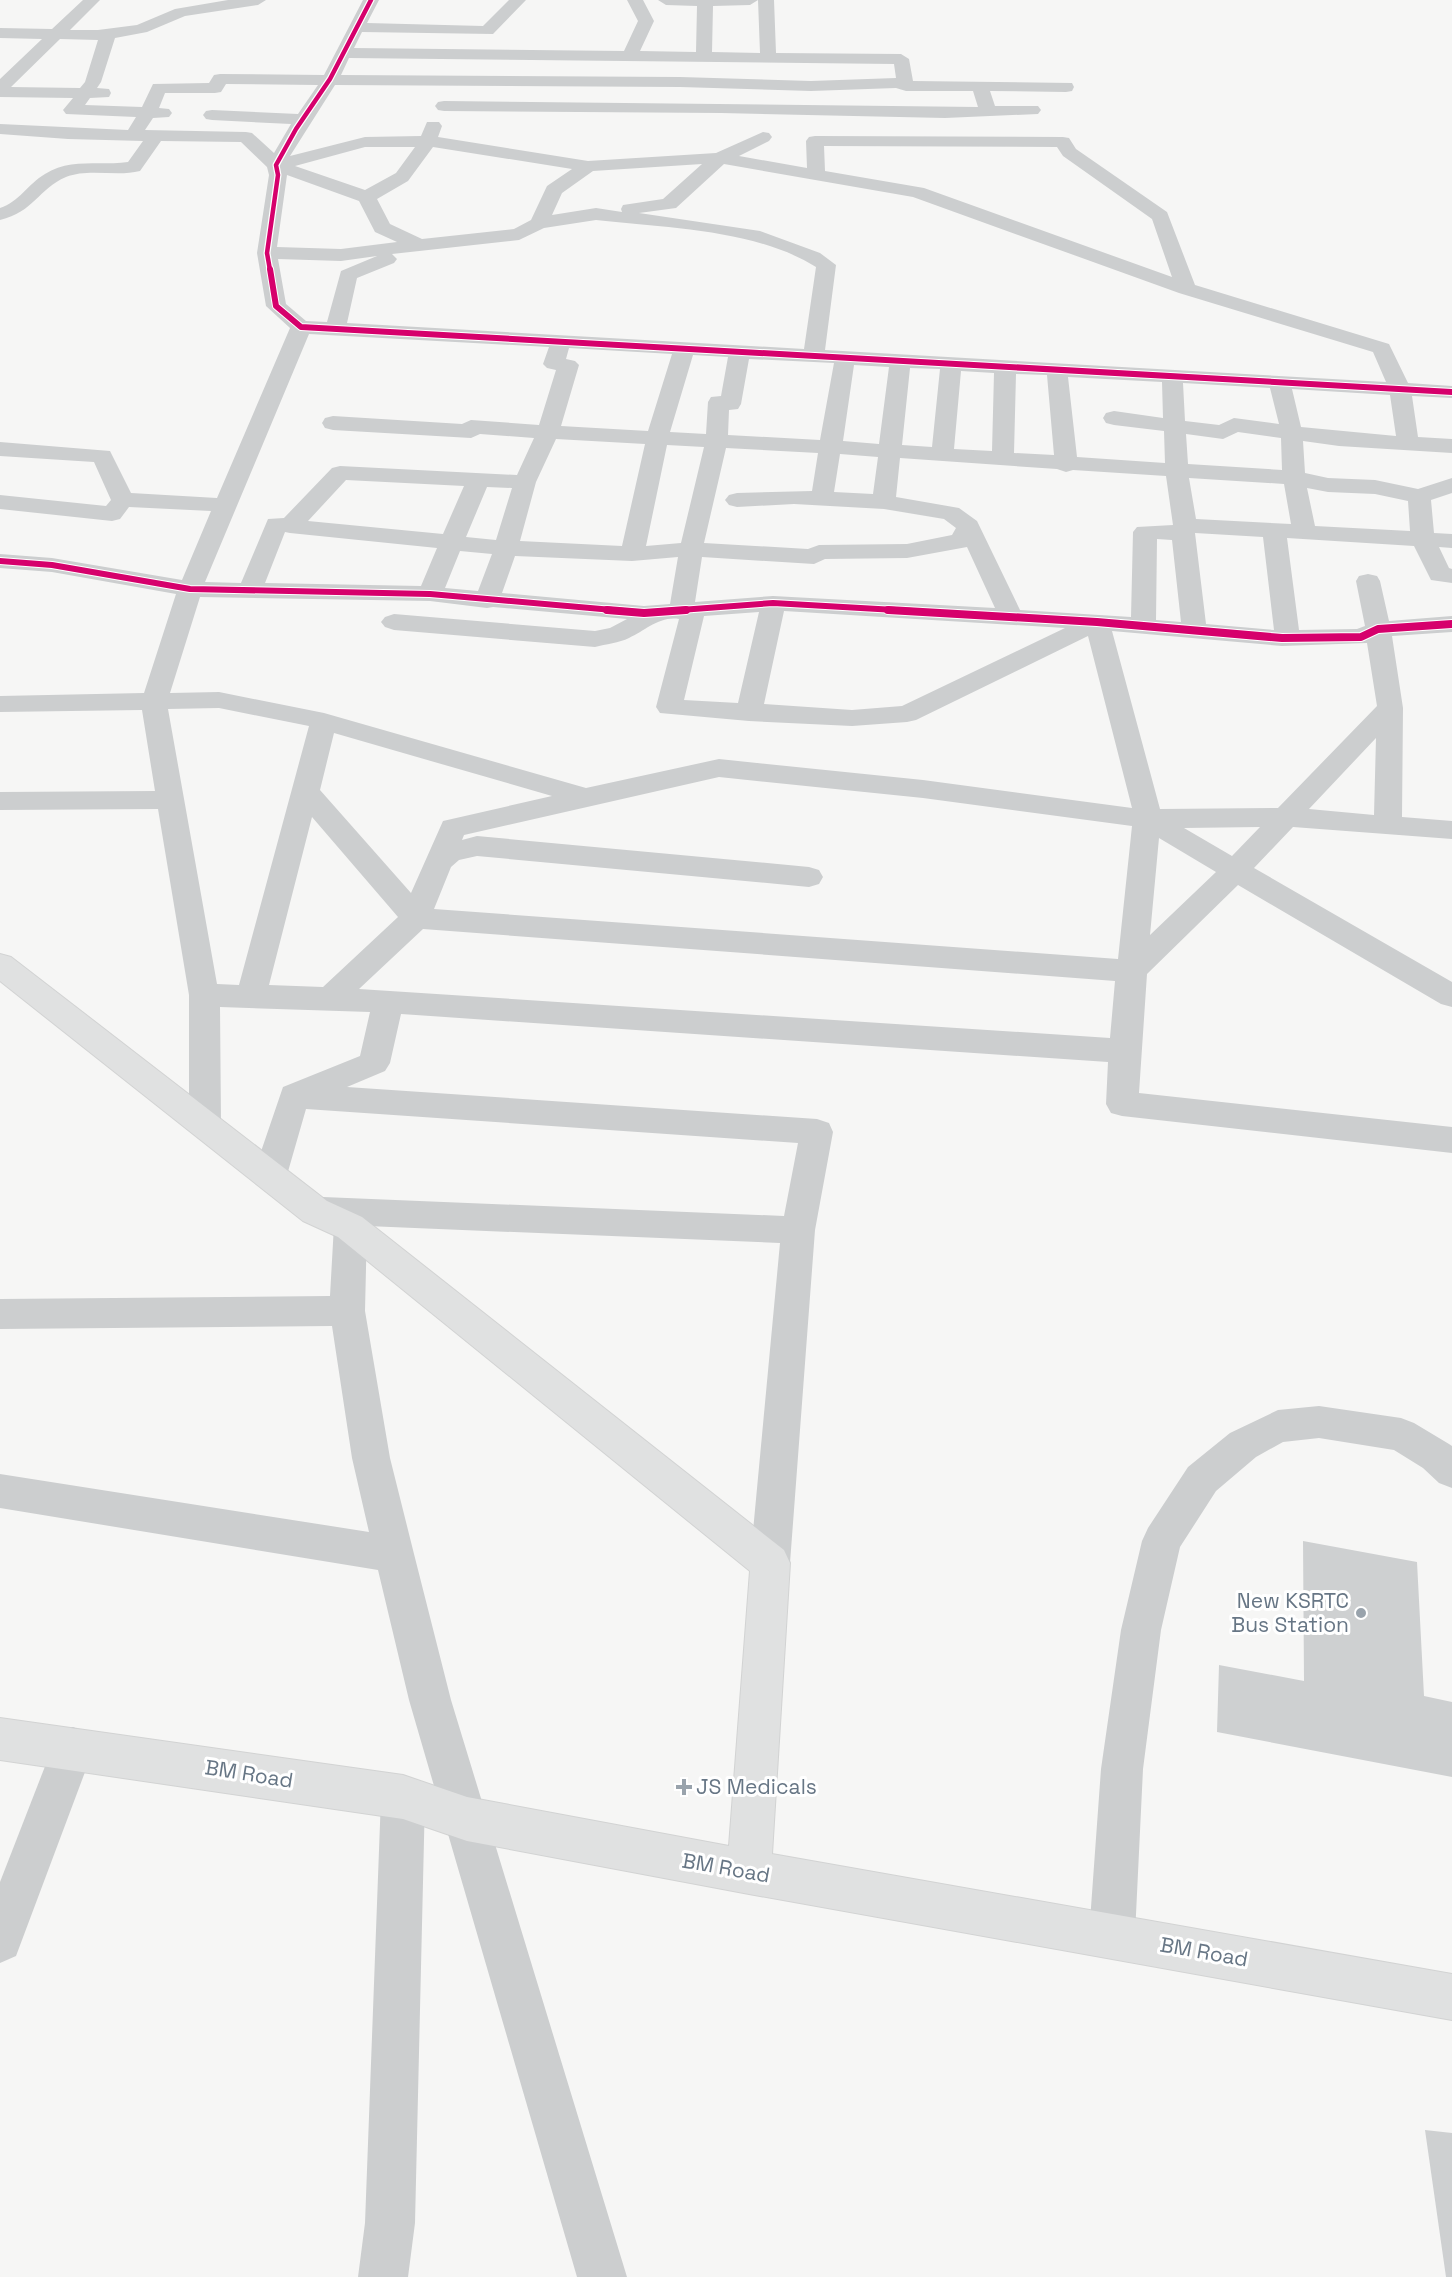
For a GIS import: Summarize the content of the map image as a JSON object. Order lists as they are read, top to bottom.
{
  "streets": {
    "main road": ["BM Road"]
  },
  "places": {
    "other": ["New KSRTC Bus Station"],
    "health": ["JS Medicals"]
  }
}
